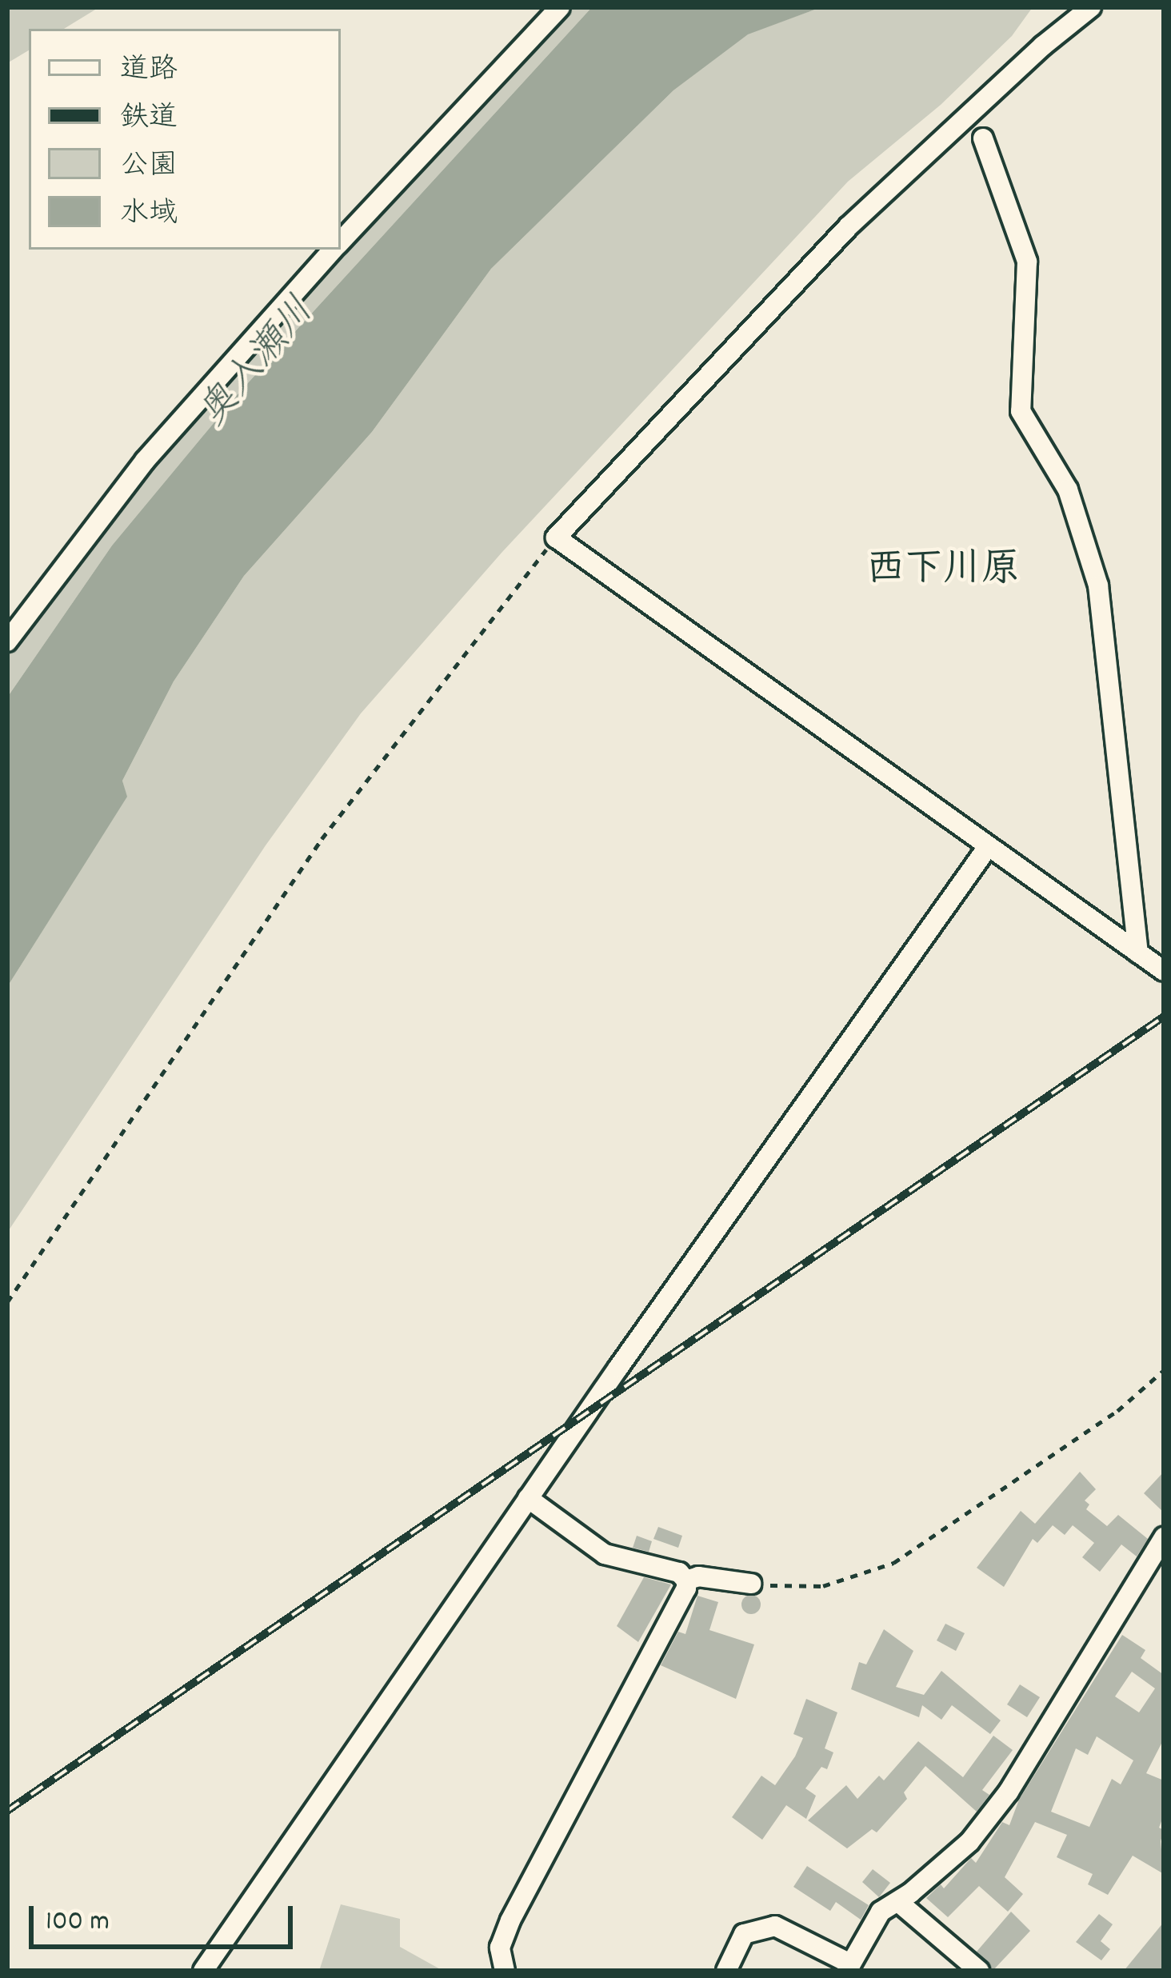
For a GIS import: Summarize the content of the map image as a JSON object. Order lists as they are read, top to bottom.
{
  "districts": ["西下川原"],
  "water": ["奥入瀬川"],
  "legend": [
    "道路",
    "鉄道",
    "公園",
    "水域"
  ],
  "scale_bar": "100 m"
}
